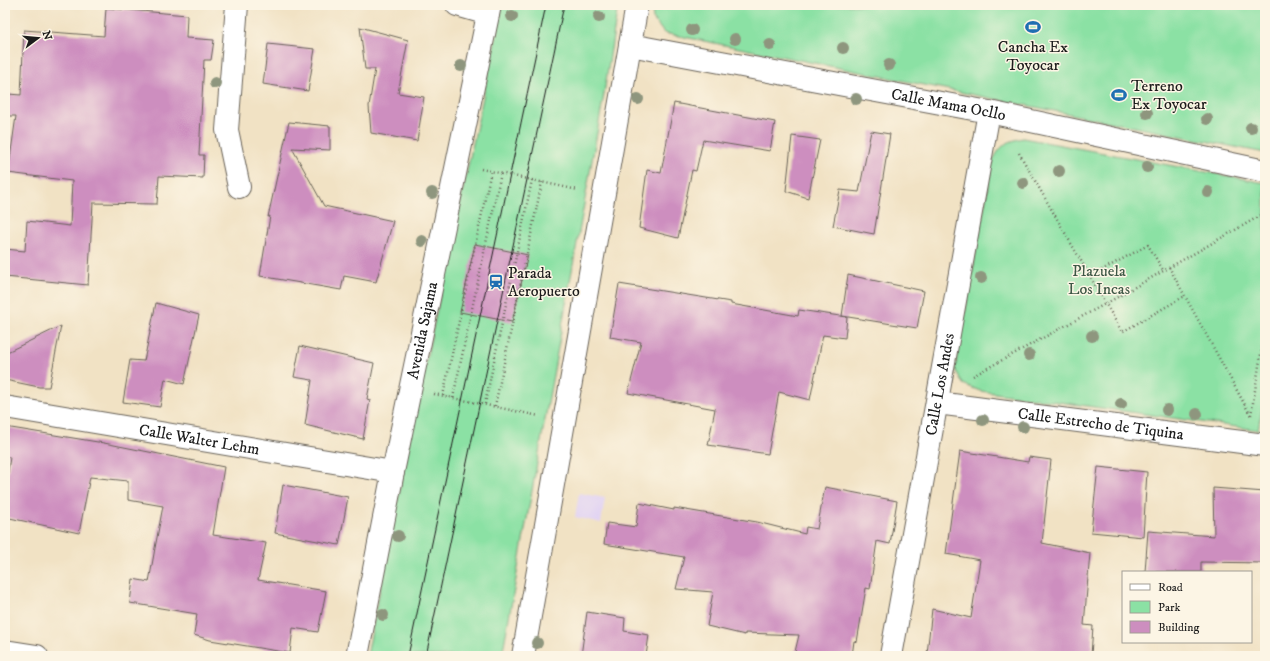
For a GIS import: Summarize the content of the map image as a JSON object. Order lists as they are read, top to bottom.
{
  "streets": {
    "street": [
      "Calle Mama Ocllo",
      "Avenida Sajama",
      "Calle Los Andes",
      "Calle Estrecho de Tiquina",
      "Calle Walter Lehm"
    ]
  },
  "crossings": [
    ["Calle Mama Ocllo", "Calle Los Andes"],
    ["Avenida Sajama", "Calle Walter Lehm"],
    ["Calle Los Andes", "Calle Estrecho de Tiquina"]
  ],
  "parks": ["Plazuela Los Incas"],
  "places": {
    "sports": ["Cancha Ex Toyocar", "Terreno Ex Toyocar"],
    "station": ["Parada Aeropuerto"]
  },
  "legend": ["Road", "Park", "Building"],
  "north": "right"
}
